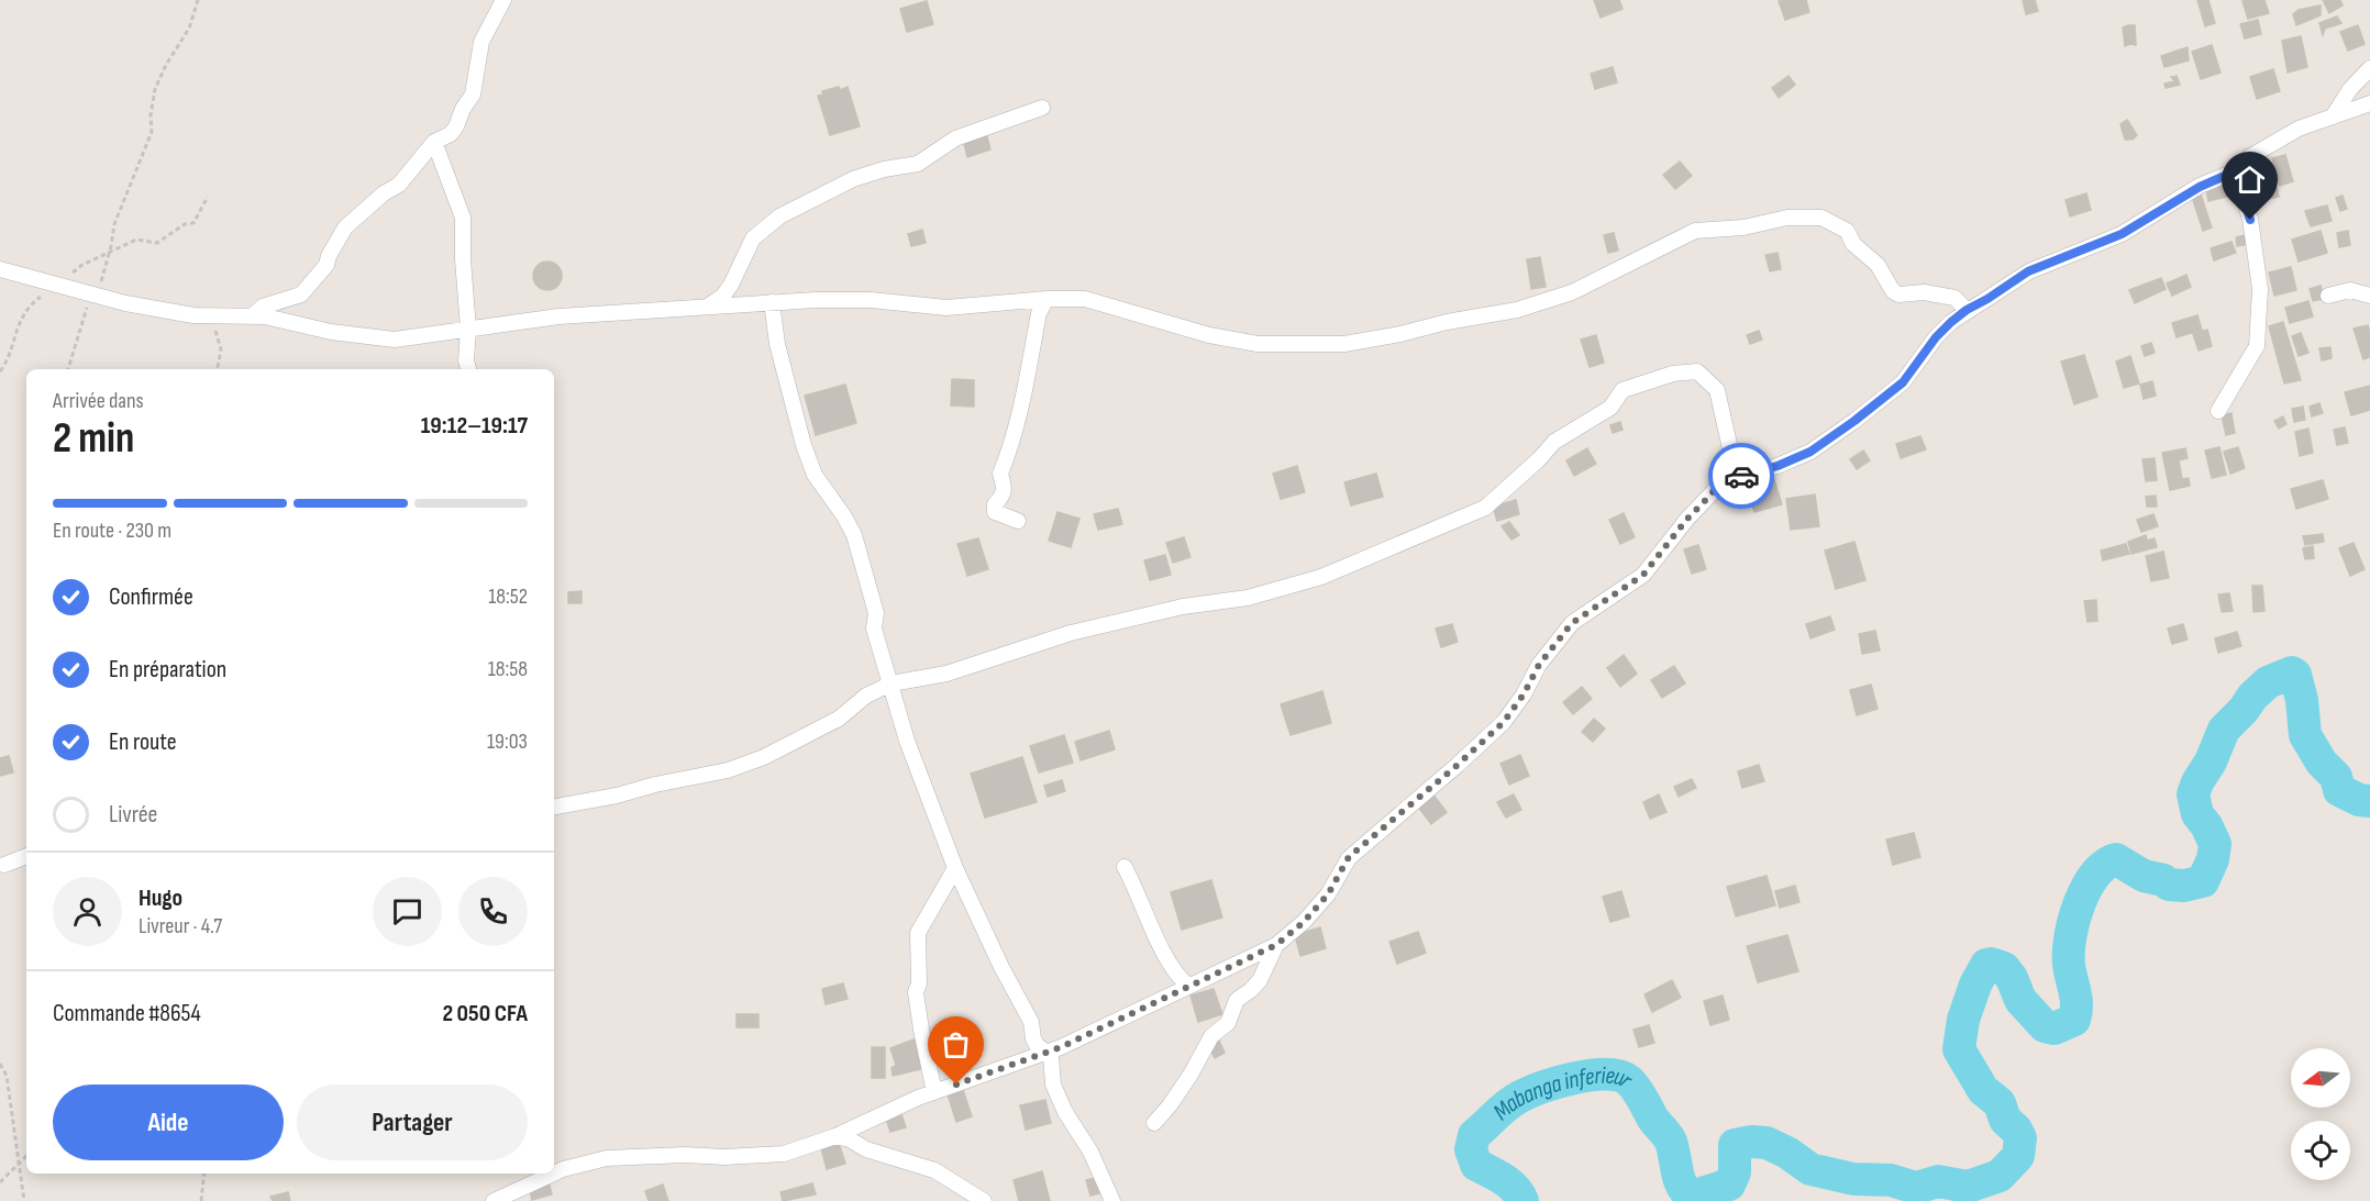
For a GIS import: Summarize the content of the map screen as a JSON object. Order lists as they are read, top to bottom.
{
  "water": ["Mabanga inferieur"],
  "north": "left",
  "page": {
    "heading": ["2 min", "Arrivée dans", "19:12–19:17"],
    "panel": [
      "Hugo",
      "Livreur · 4.7",
      "Commande #8654",
      "2 050 CFA"
    ],
    "bar": "En route · 230 m",
    "list": [
      ["Confirmée", "18:52"],
      ["En préparation", "18:58"],
      ["En route", "19:03"],
      "Livrée"
    ],
    "buttons": ["Aide", "Partager"]
  }
}
